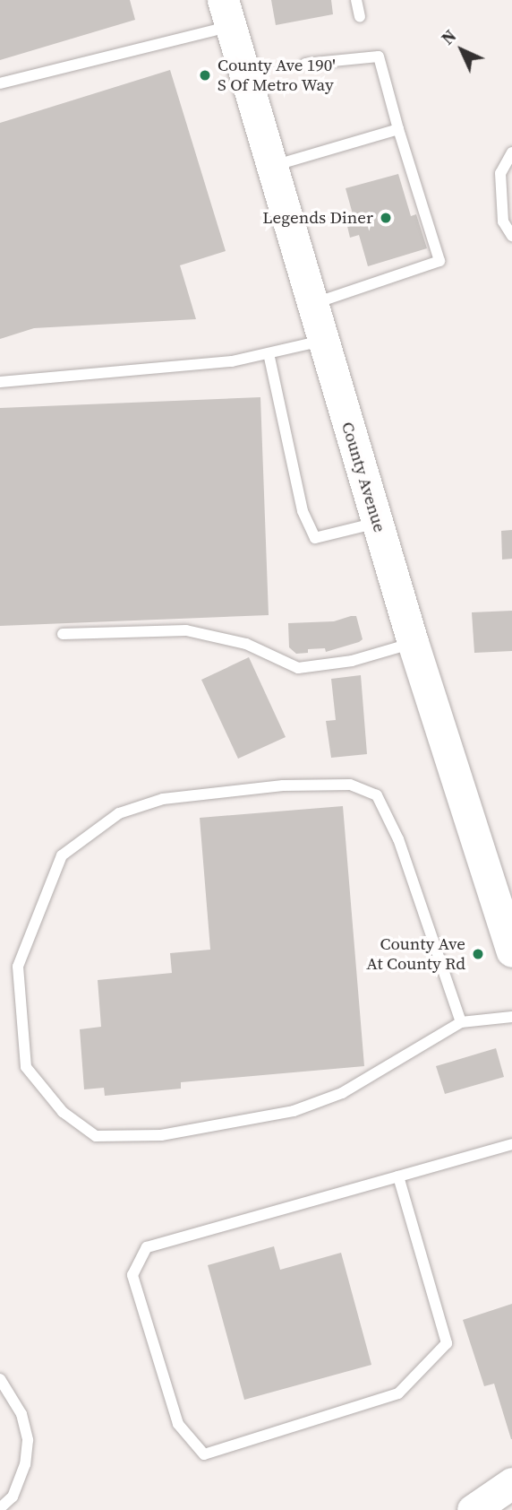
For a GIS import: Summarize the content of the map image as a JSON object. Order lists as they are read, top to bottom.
{
  "streets": {
    "main road": ["County Avenue"]
  },
  "places": ["County Ave 190' S Of Metro Way", "Legends Diner", "County Ave At County Rd"],
  "north": "top left"
}
